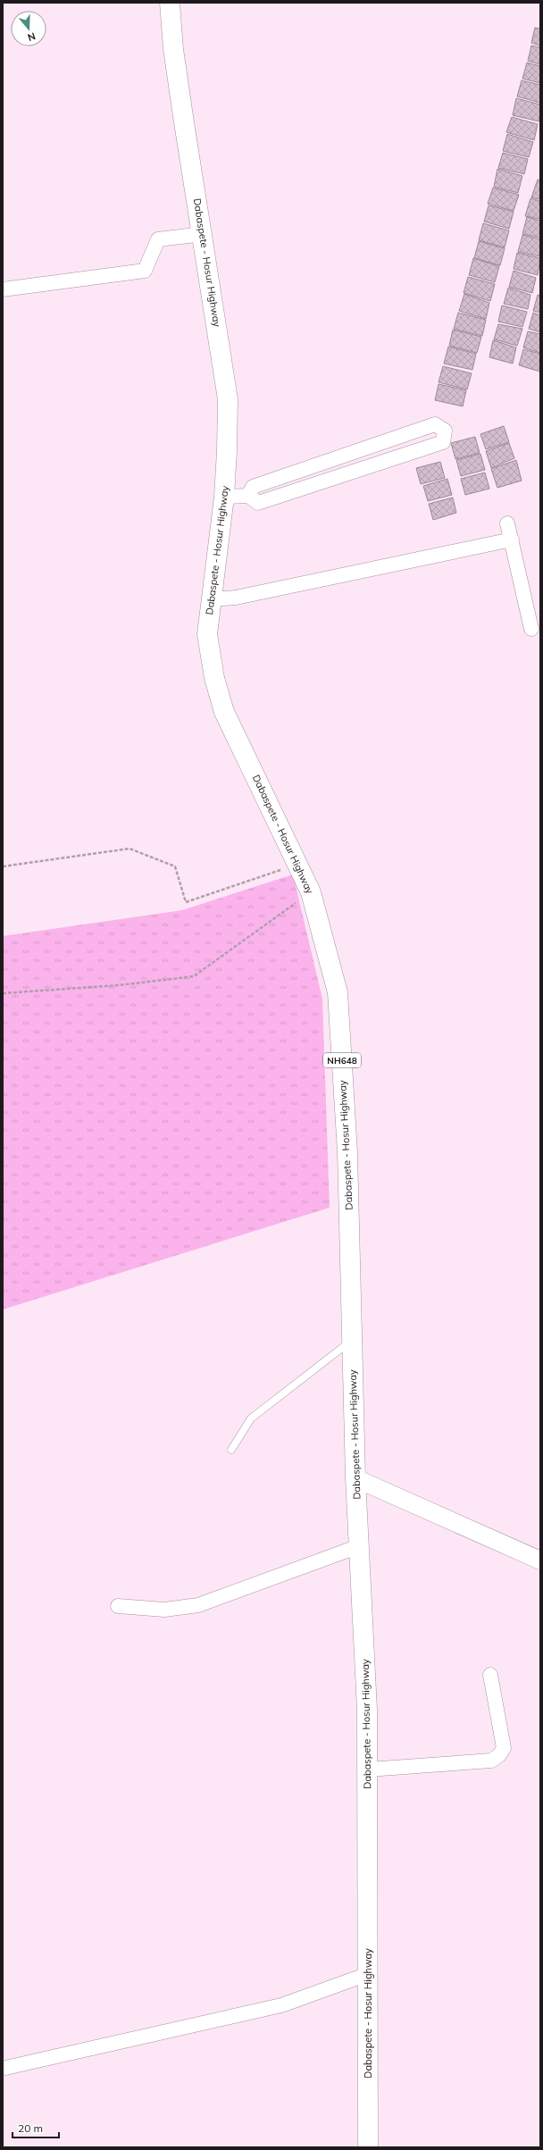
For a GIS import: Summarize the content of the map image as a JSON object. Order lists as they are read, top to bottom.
{
  "streets": {
    "highway": ["Dabaspete - Hosur Highway", "NH648"]
  },
  "scale_bar": "20 m",
  "north": "bottom"
}
